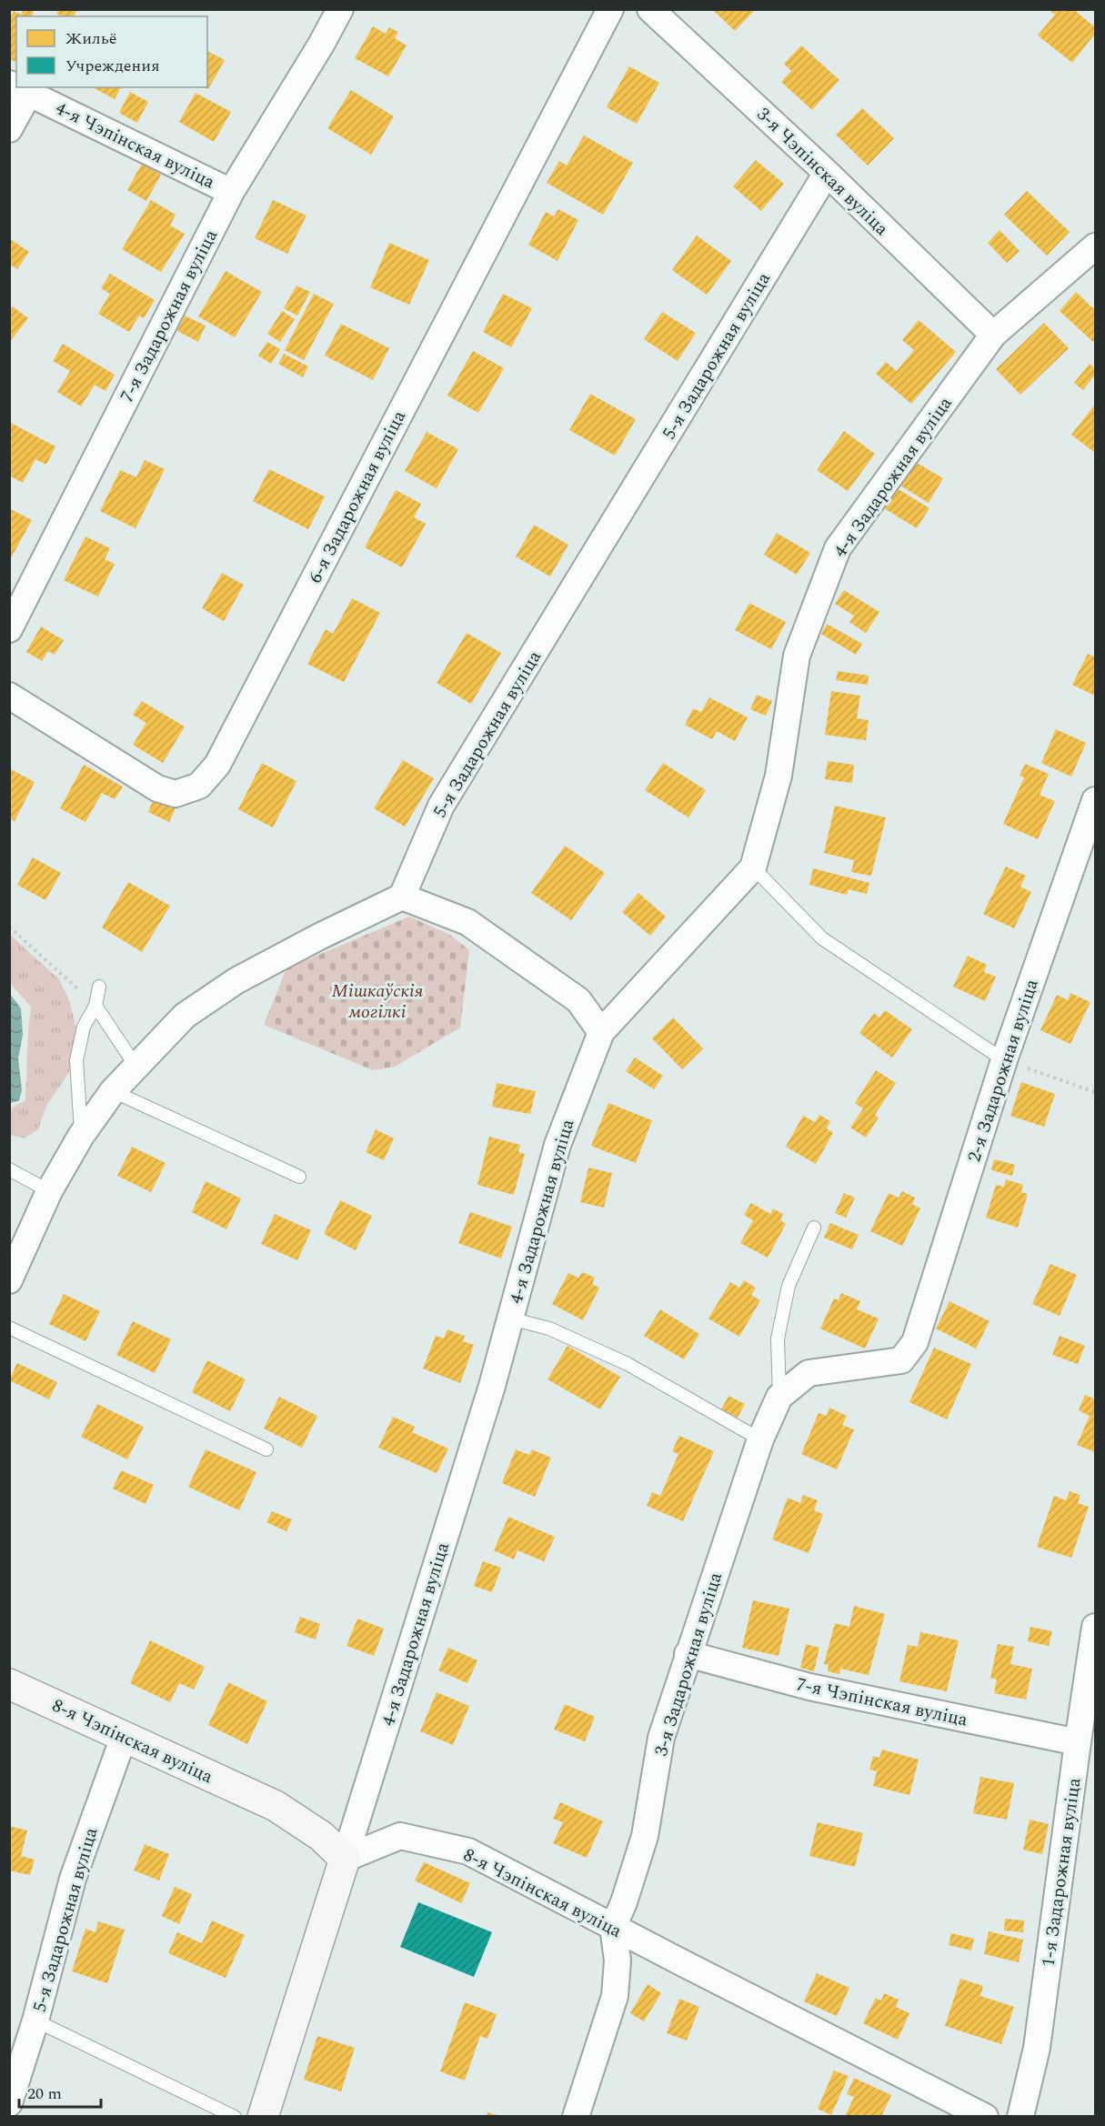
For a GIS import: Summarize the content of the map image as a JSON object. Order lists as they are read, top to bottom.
{
  "streets": {
    "main road": ["4-я Задарожная вуліца", "8-я Чэпінская вуліца"],
    "street": [
      "4-я Чэпінская вуліца",
      "3-я Чэпінская вуліца",
      "7-я Задарожная вуліца",
      "5-я Задарожная вуліца",
      "6-я Задарожная вуліца",
      "2-я Задарожная вуліца",
      "3-я Задарожная вуліца",
      "7-я Чэпінская вуліца",
      "1-я Задарожная вуліца"
    ]
  },
  "crossings": [
    ["4-я Чэпінская вуліца", "7-я Задарожная вуліца"],
    ["3-я Чэпінская вуліца", "5-я Задарожная вуліца"],
    ["3-я Чэпінская вуліца", "4-я Задарожная вуліца"],
    ["5-я Задарожная вуліца", "8-я Чэпінская вуліца"],
    ["4-я Задарожная вуліца", "8-я Чэпінская вуліца"],
    ["2-я Задарожная вуліца", "3-я Задарожная вуліца"],
    ["3-я Задарожная вуліца", "7-я Чэпінская вуліца"],
    ["3-я Задарожная вуліца", "8-я Чэпінская вуліца"],
    ["7-я Чэпінская вуліца", "1-я Задарожная вуліца"]
  ],
  "parks": ["Мішкаўскія могілкі"],
  "legend": ["Жильё", "Учреждения"],
  "scale_bar": "20 m"
}
